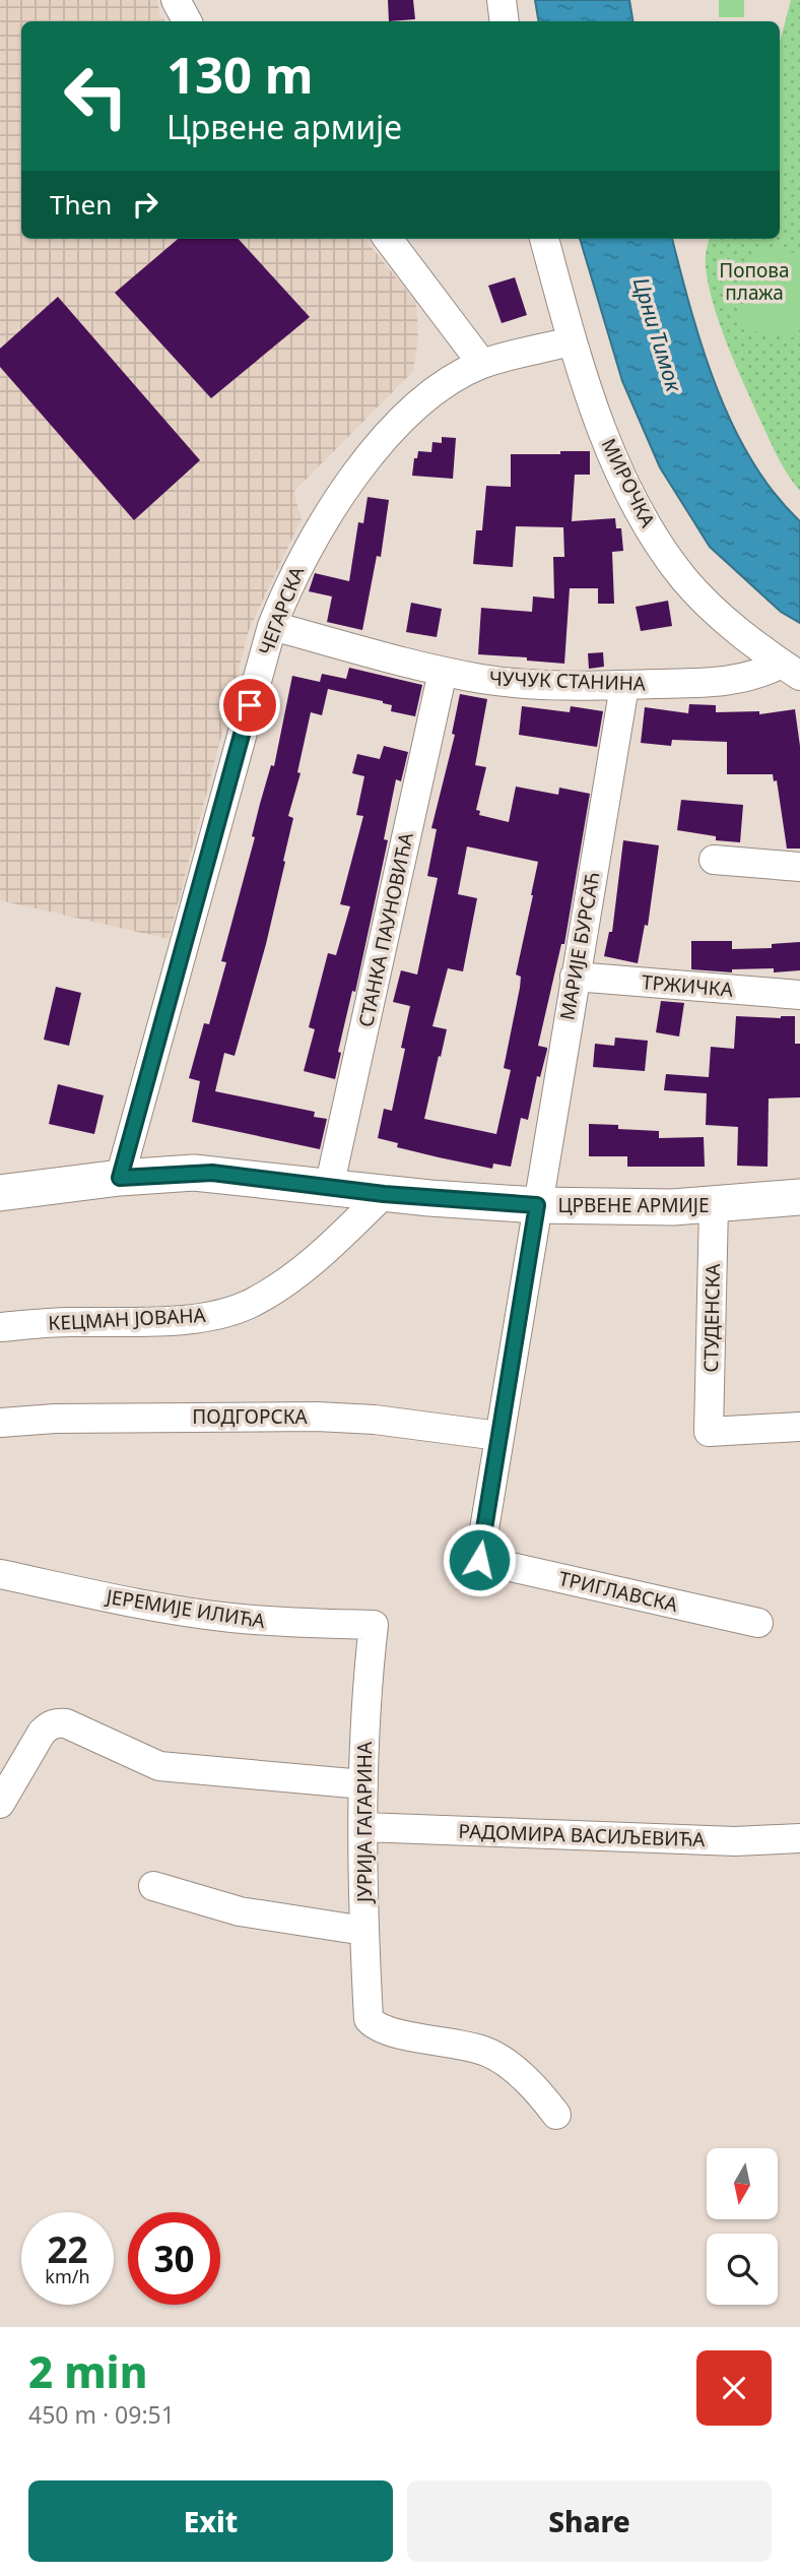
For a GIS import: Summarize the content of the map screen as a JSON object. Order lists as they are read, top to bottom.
{
  "streets": {
    "main road": ["ЦРВЕНЕ АРМИЈЕ"],
    "street": [
      "МИРОЧКА",
      "ЧЕГАРСКА",
      "ЧУЧУК СТАНИНА",
      "СТАНКА ПАУНОВИЋА",
      "МАРИЈЕ БУРСАЋ",
      "ТРЖИЧКА",
      "СТУДЕНСКА",
      "КЕЦМАН ЈОВАНА",
      "ПОДГОРСКА",
      "ТРИГЛАВСКА",
      "ЈЕРЕМИЈЕ ИЛИЋА",
      "ЈУРИЈА ГАГАРИНА",
      "РАДОМИРА ВАСИЉЕВИЋА"
    ]
  },
  "crossings": [
    ["МИРОЧКА", "ЧЕГАРСКА"],
    ["МИРОЧКА", "ЧУЧУК СТАНИНА"],
    ["ЧЕГАРСКА", "ЧУЧУК СТАНИНА"],
    ["ЧЕГАРСКА", "ЦРВЕНЕ АРМИЈЕ"],
    ["ЧУЧУК СТАНИНА", "СТАНКА ПАУНОВИЋА"],
    ["ЧУЧУК СТАНИНА", "МАРИЈЕ БУРСАЋ"],
    ["СТАНКА ПАУНОВИЋА", "ЦРВЕНЕ АРМИЈЕ"],
    ["МАРИЈЕ БУРСАЋ", "ТРЖИЧКА"],
    ["МАРИЈЕ БУРСАЋ", "ЦРВЕНЕ АРМИЈЕ"],
    ["ЦРВЕНЕ АРМИЈЕ", "СТУДЕНСКА"],
    ["ЦРВЕНЕ АРМИЈЕ", "КЕЦМАН ЈОВАНА"],
    ["ПОДГОРСКА", "ТРИГЛАВСКА"],
    ["ЈЕРЕМИЈЕ ИЛИЋА", "ЈУРИЈА ГАГАРИНА"],
    ["ЈУРИЈА ГАГАРИНА", "РАДОМИРА ВАСИЉЕВИЋА"]
  ],
  "water": ["Црни Тимок"],
  "parks": ["Попова плажа"],
  "north": "bottom",
  "page": {
    "turn": ["130 m", "Црвене армије"],
    "then": "Then",
    "speed": "22 km/h",
    "limit": "30",
    "heading": ["2 min", "450 m · 09:51"],
    "buttons": ["Exit", "Share"]
  }
}
